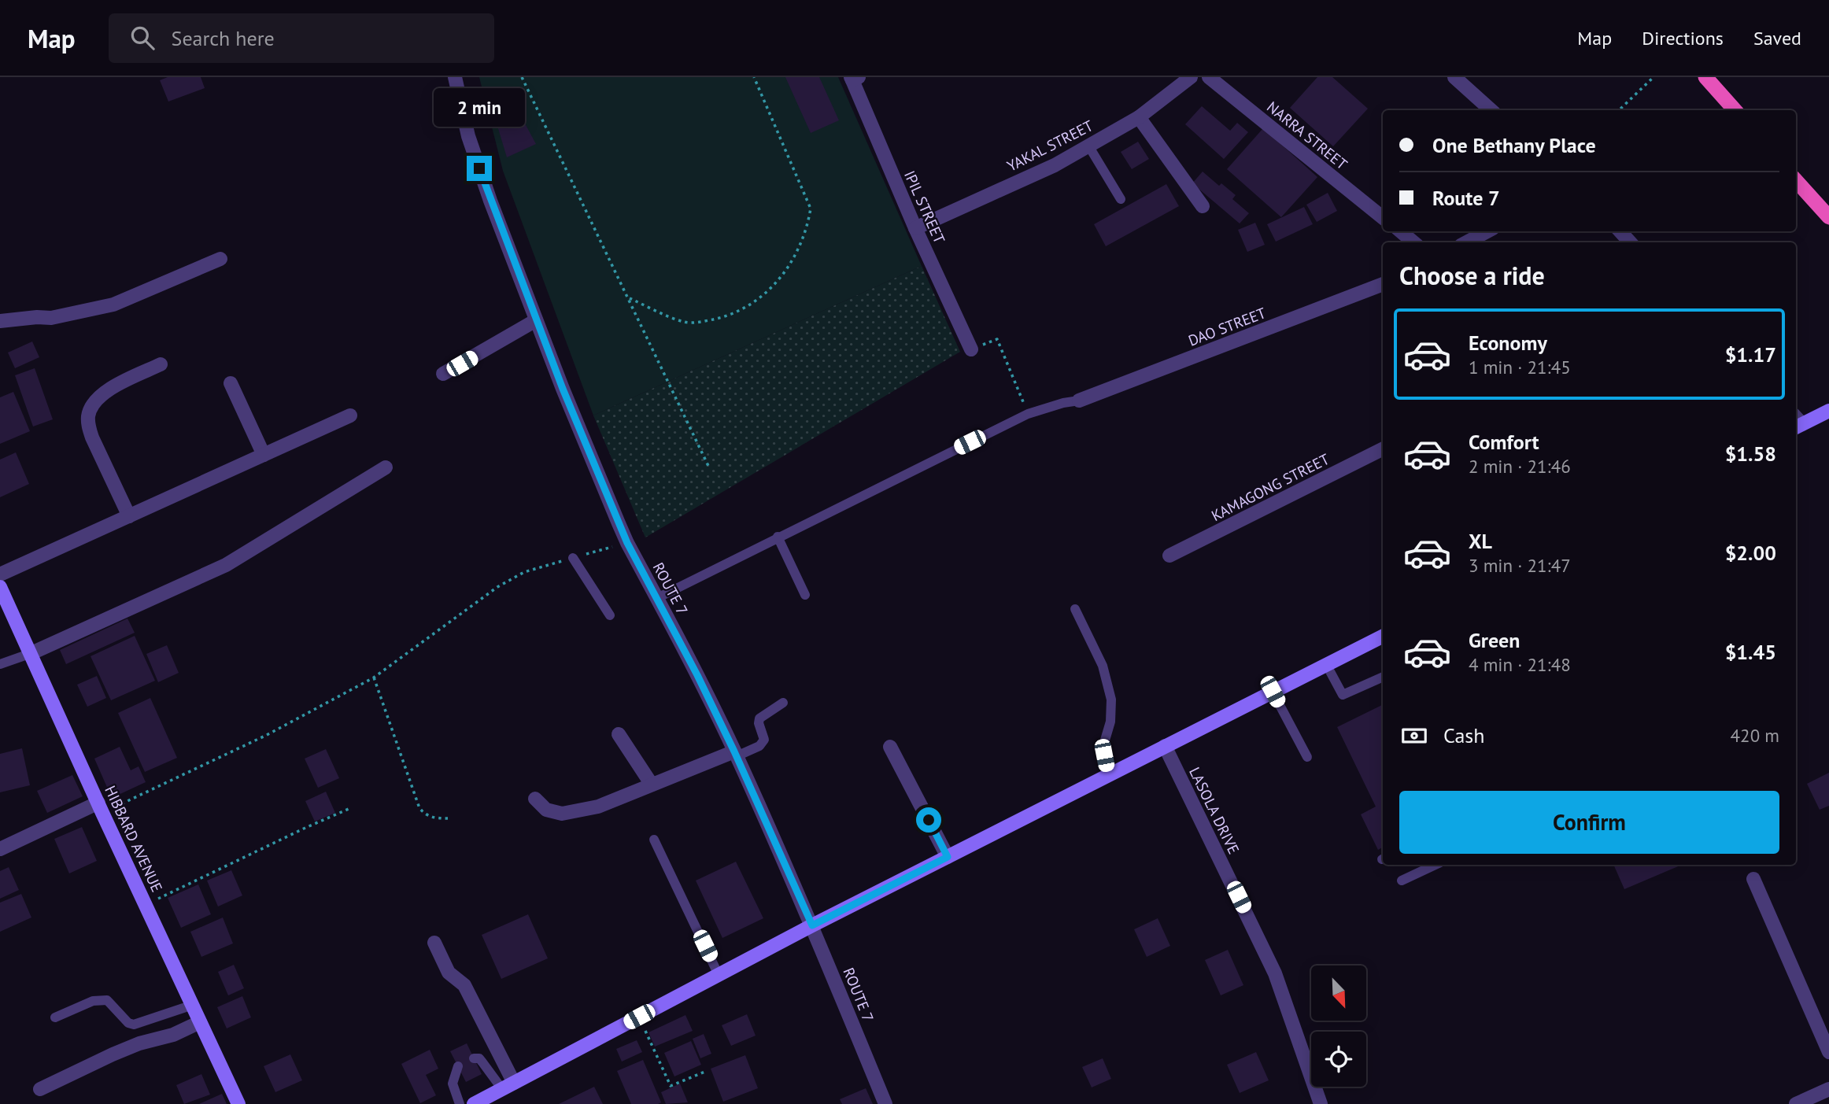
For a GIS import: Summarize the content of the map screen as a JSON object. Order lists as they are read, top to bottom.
{
  "streets": {
    "main road": ["HIBBARD AVENUE"],
    "street": [
      "NARRA STREET",
      "YAKAL STREET",
      "IPIL STREET",
      "DAO STREET",
      "KAMAGONG STREET",
      "ROUTE 7",
      "LASOLA DRIVE"
    ]
  },
  "crossings": [
    ["YAKAL STREET", "IPIL STREET"]
  ],
  "north": "bottom right",
  "page": {
    "header": "Map",
    "search": "Search here",
    "nav": ["Map", "Directions", "Saved"],
    "bubble": "2 min",
    "banner": ["One Bethany Place", "Route 7"],
    "heading": "Choose a ride",
    "list": [
      {
        "name": "Economy",
        "note": "1 min · 21:45",
        "value": "$1.17"
      },
      {
        "name": "Comfort",
        "note": "2 min · 21:46",
        "value": "$1.58"
      },
      {
        "name": "XL",
        "note": "3 min · 21:47",
        "value": "$2.00"
      },
      {
        "name": "Green",
        "note": "4 min · 21:48",
        "value": "$1.45"
      }
    ],
    "pay": ["Cash", "420 m"],
    "buttons": "Confirm"
  }
}
